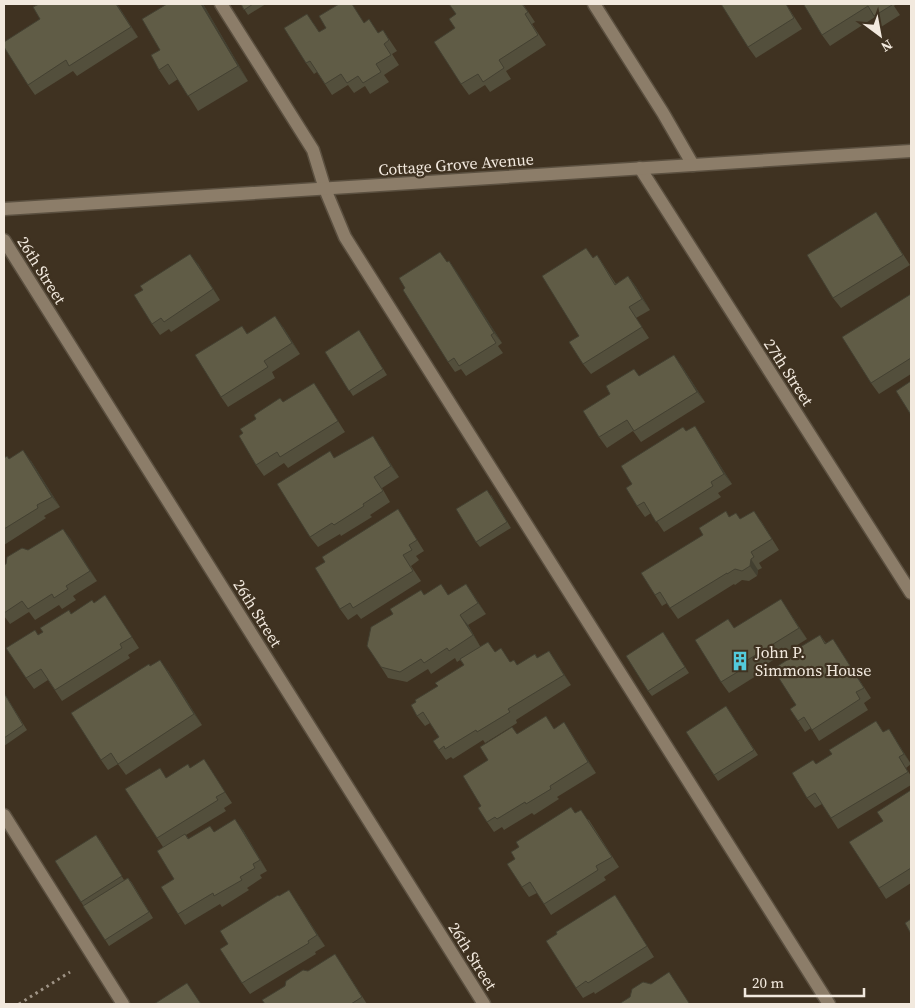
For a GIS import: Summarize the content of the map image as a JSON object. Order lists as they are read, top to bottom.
{
  "streets": {
    "street": ["Cottage Grove Avenue", "26th Street", "27th Street"]
  },
  "crossings": [
    ["Cottage Grove Avenue", "27th Street"]
  ],
  "places": {
    "building": ["John P. Simmons House"]
  },
  "scale_bar": "20 m",
  "north": "bottom right"
}
